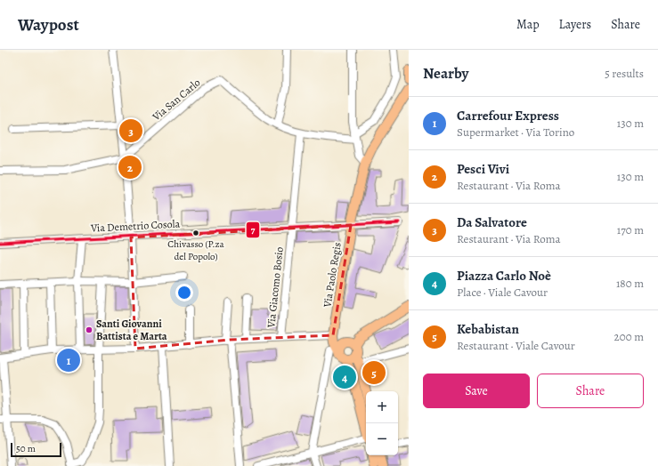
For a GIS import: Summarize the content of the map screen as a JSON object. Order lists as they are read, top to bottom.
{
  "streets": {
    "main road": ["Via Paolo Regis"],
    "street": ["Via San Carlo", "Via Demetrio Cosola", "Via Giacomo Bosio"]
  },
  "crossings": [
    ["Via San Carlo", "Via Giacomo Bosio"],
    ["Via Demetrio Cosola", "Via Paolo Regis"],
    ["Via Demetrio Cosola", "Via Giacomo Bosio"]
  ],
  "places": ["Chivasso (P.za del Popolo)", "Santi Giovanni Battista e Marta"],
  "lines": ["transit line 7"],
  "scale_bar": "50 m",
  "page": {
    "header": "Waypost",
    "nav": ["Map", "Layers", "Share"],
    "heading": ["Nearby", "5 results"],
    "list": [
      {
        "mark": "1",
        "name": "Carrefour Express",
        "note": "Supermarket · Via Torino",
        "value": "130 m"
      },
      {
        "mark": "2",
        "name": "Pesci Vivi",
        "note": "Restaurant · Via Roma",
        "value": "130 m"
      },
      {
        "mark": "3",
        "name": "Da Salvatore",
        "note": "Restaurant · Via Roma",
        "value": "170 m"
      },
      {
        "mark": "4",
        "name": "Piazza Carlo Noè",
        "note": "Place · Viale Cavour",
        "value": "180 m"
      },
      {
        "mark": "5",
        "name": "Kebabistan",
        "note": "Restaurant · Viale Cavour",
        "value": "200 m"
      }
    ],
    "pins": [
      "3",
      "2",
      "1",
      "5",
      "4"
    ],
    "buttons": ["Save", "Share"],
    "map_buttons": ["+", "−"],
    "scale": "50 m"
  }
}
